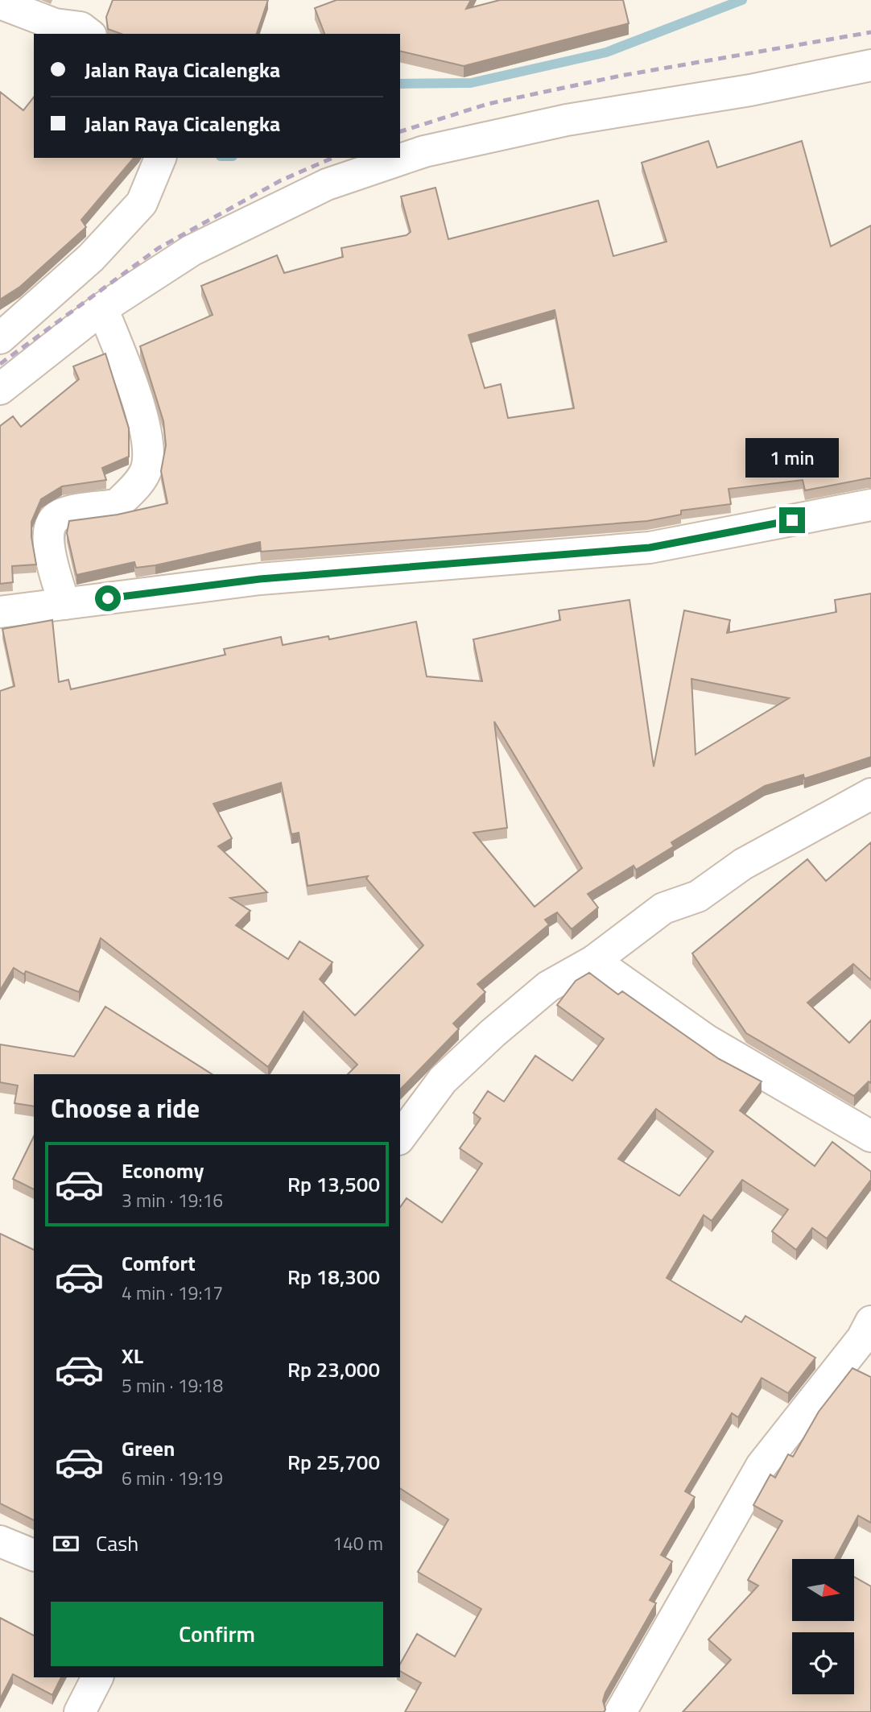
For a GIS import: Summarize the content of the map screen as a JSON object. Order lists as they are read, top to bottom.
{
  "north": "right",
  "page": {
    "banner": ["Jalan Raya Cicalengka", "Jalan Raya Cicalengka"],
    "bubble": "1 min",
    "heading": "Choose a ride",
    "list": [
      {
        "name": "Economy",
        "note": "3 min · 19:16",
        "value": "Rp 13,500"
      },
      {
        "name": "Comfort",
        "note": "4 min · 19:17",
        "value": "Rp 18,300"
      },
      {
        "name": "XL",
        "note": "5 min · 19:18",
        "value": "Rp 23,000"
      },
      {
        "name": "Green",
        "note": "6 min · 19:19",
        "value": "Rp 25,700"
      }
    ],
    "pay": ["Cash", "140 m"],
    "buttons": "Confirm"
  }
}
